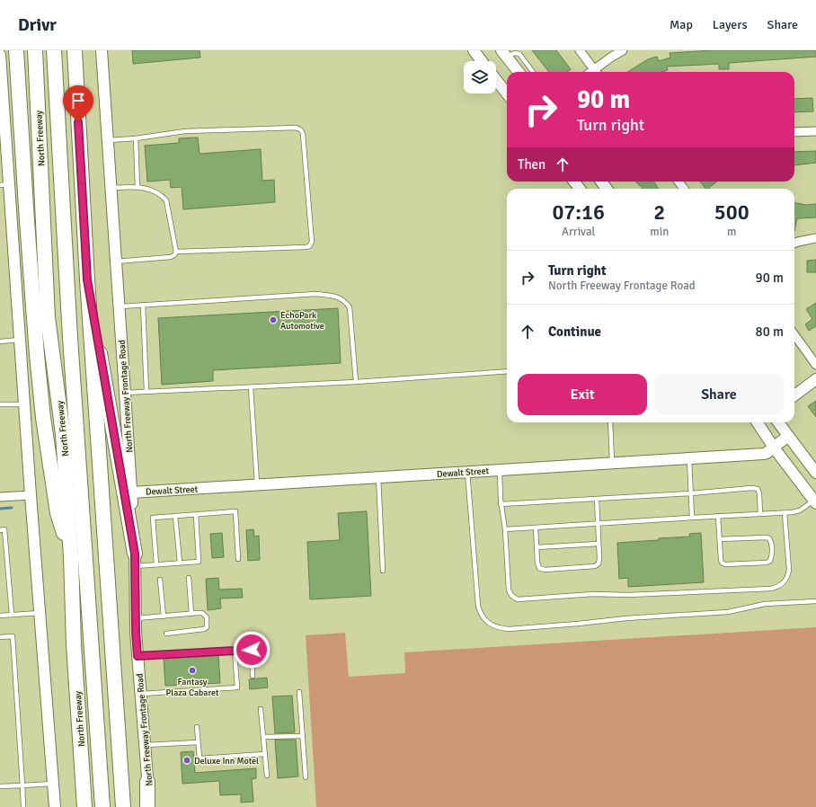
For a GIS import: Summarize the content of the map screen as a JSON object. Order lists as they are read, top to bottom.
{
  "streets": {
    "highway": ["North Freeway"],
    "main road": ["North Freeway Frontage Road", "Dewalt Street"]
  },
  "crossings": [
    ["North Freeway Frontage Road", "Dewalt Street"]
  ],
  "places": ["EchoPark Automotive", "Fantasy Plaza Cabaret", "Deluxe Inn Motel"],
  "page": {
    "header": "Drivr",
    "nav": ["Map", "Layers", "Share"],
    "turn": ["90 m", "Turn right"],
    "then": "Then",
    "eta": [
      "07:16",
      "Arrival",
      "2",
      "min",
      "500",
      "m"
    ],
    "list": [
      {
        "name": "Turn right",
        "note": "North Freeway Frontage Road",
        "value": "90 m"
      },
      {
        "name": "Continue",
        "value": "80 m"
      }
    ],
    "buttons": ["Exit", "Share"]
  }
}
